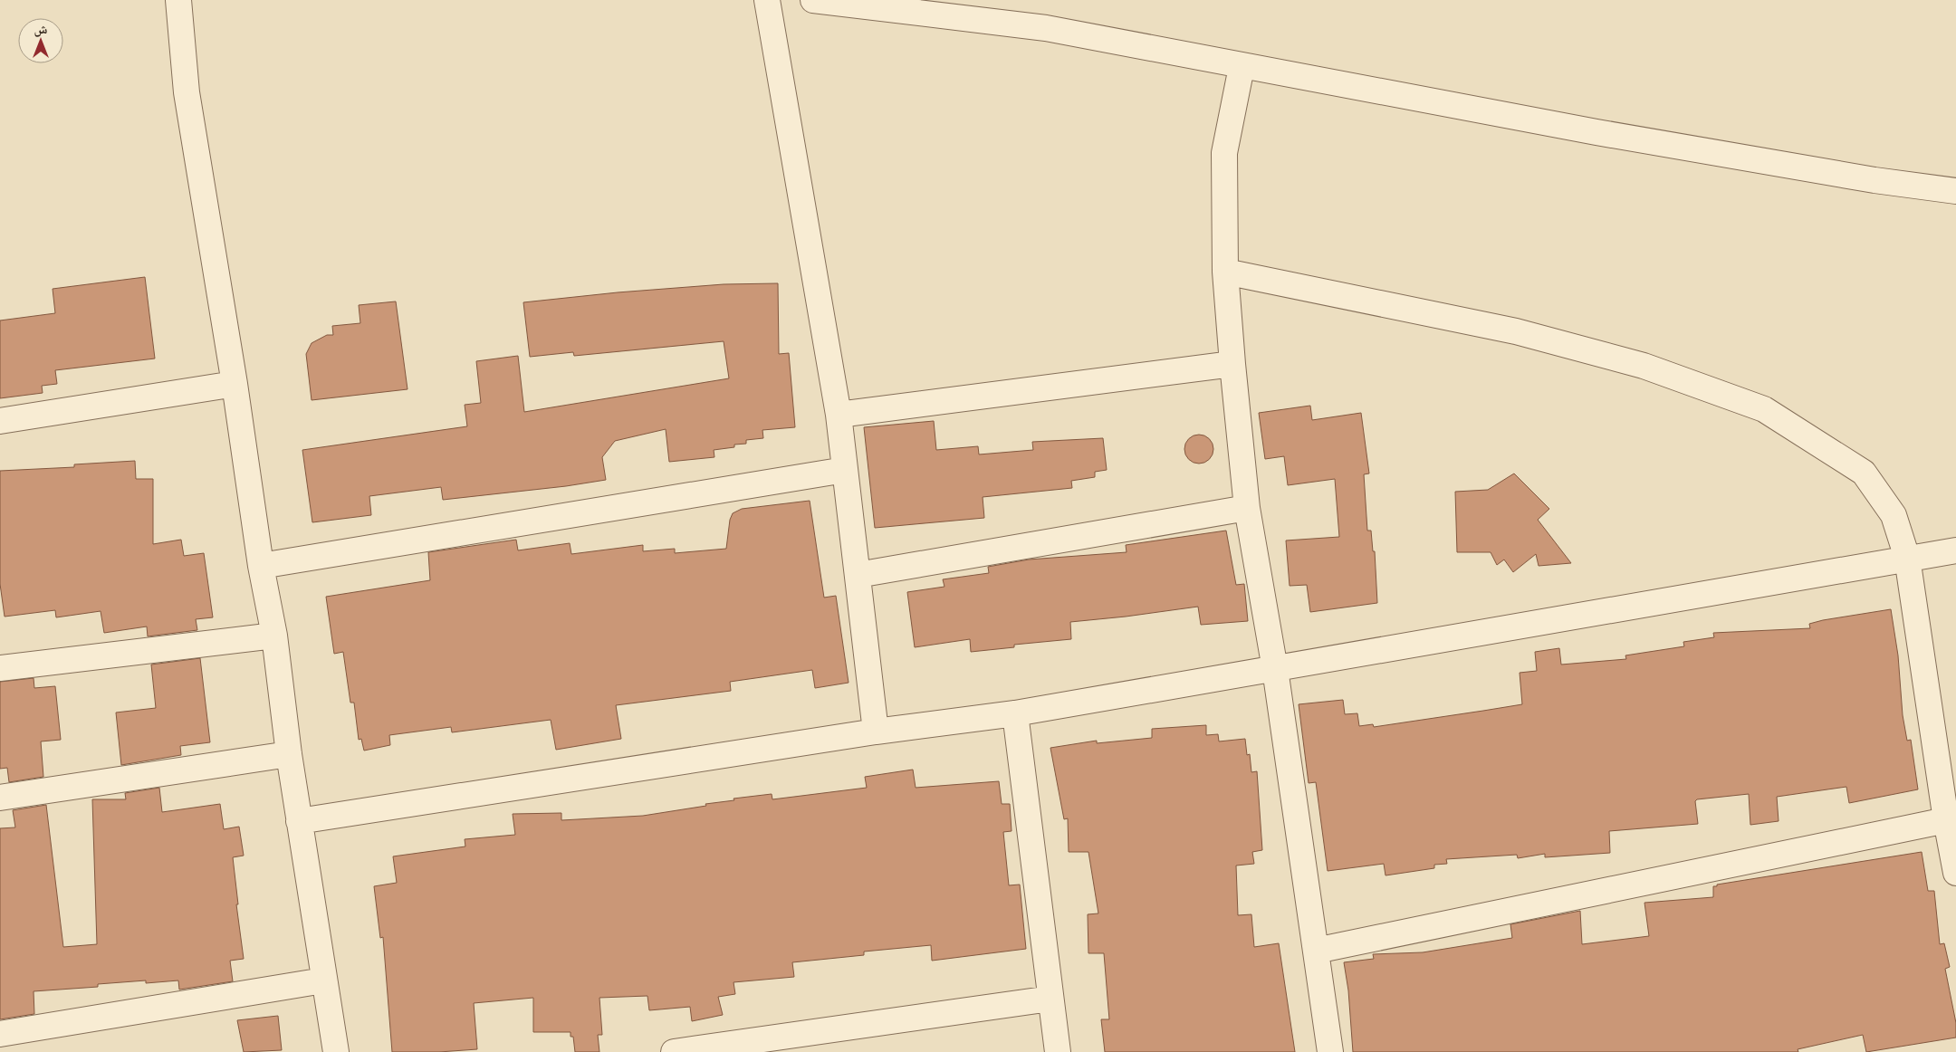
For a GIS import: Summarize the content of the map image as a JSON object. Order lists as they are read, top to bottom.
{
  "north": "top"
}
